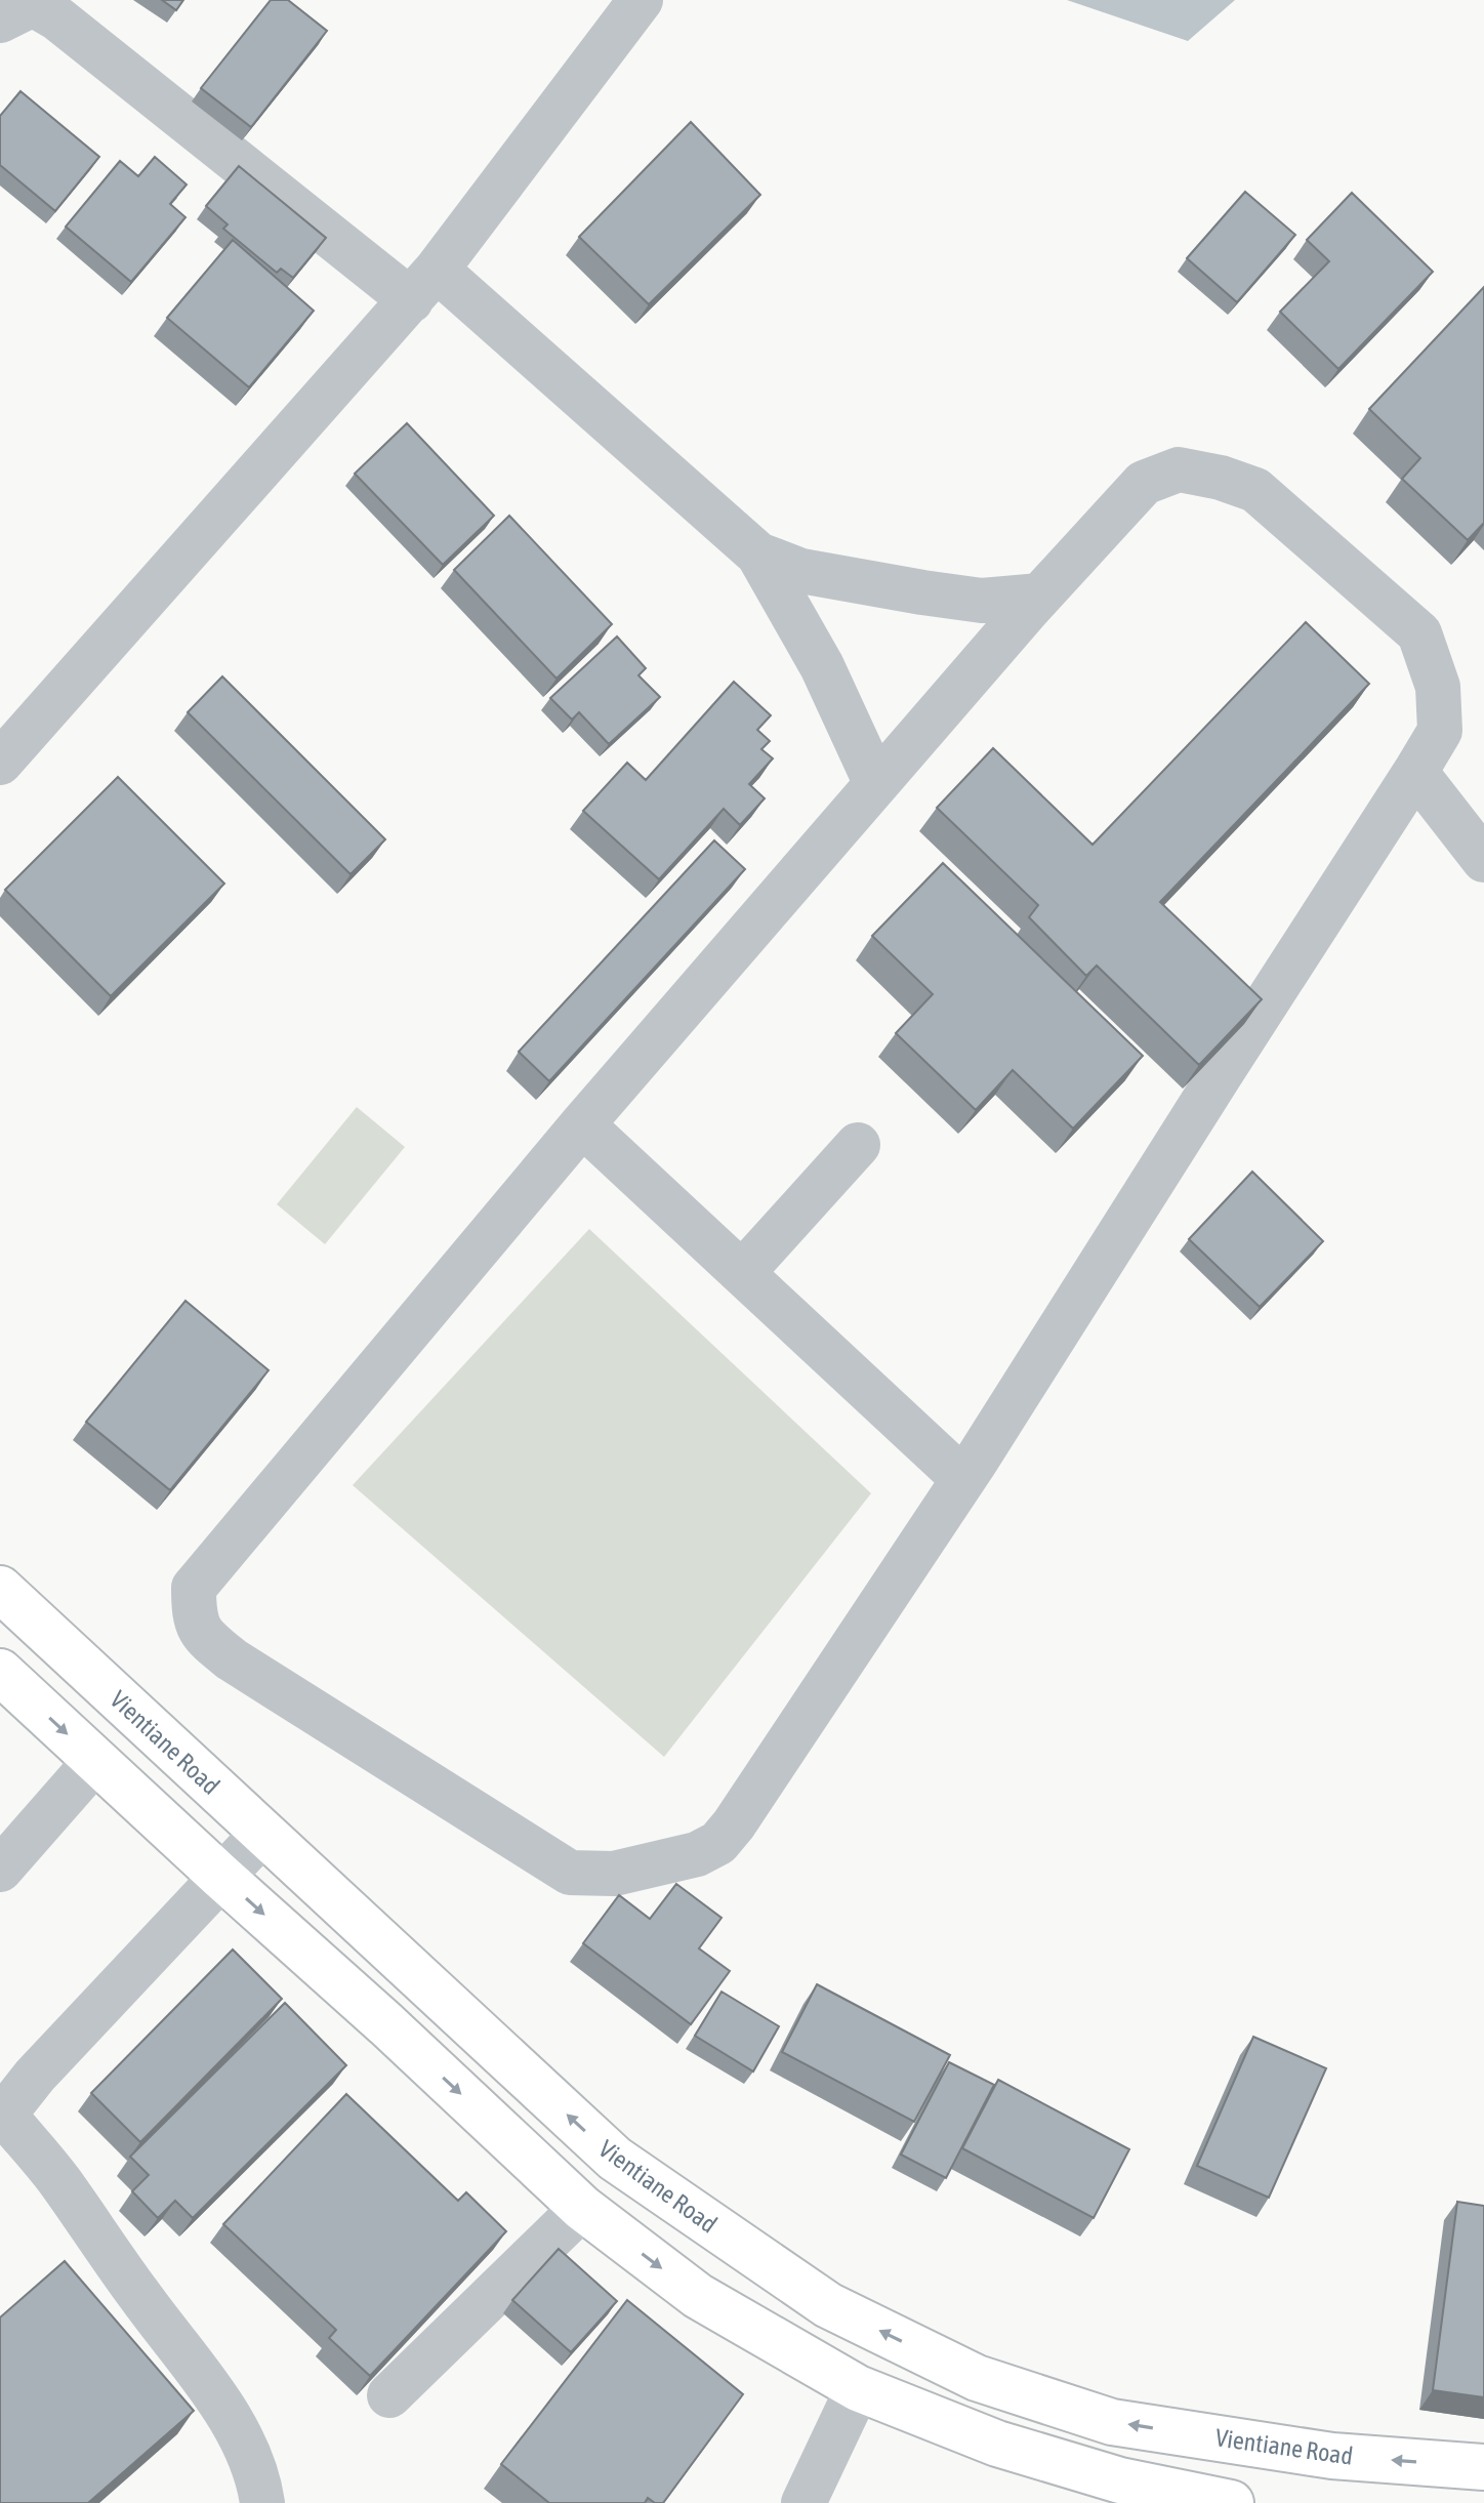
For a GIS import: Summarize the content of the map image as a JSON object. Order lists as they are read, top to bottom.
{
  "streets": {
    "main road": ["Vientiane Road"]
  }
}
